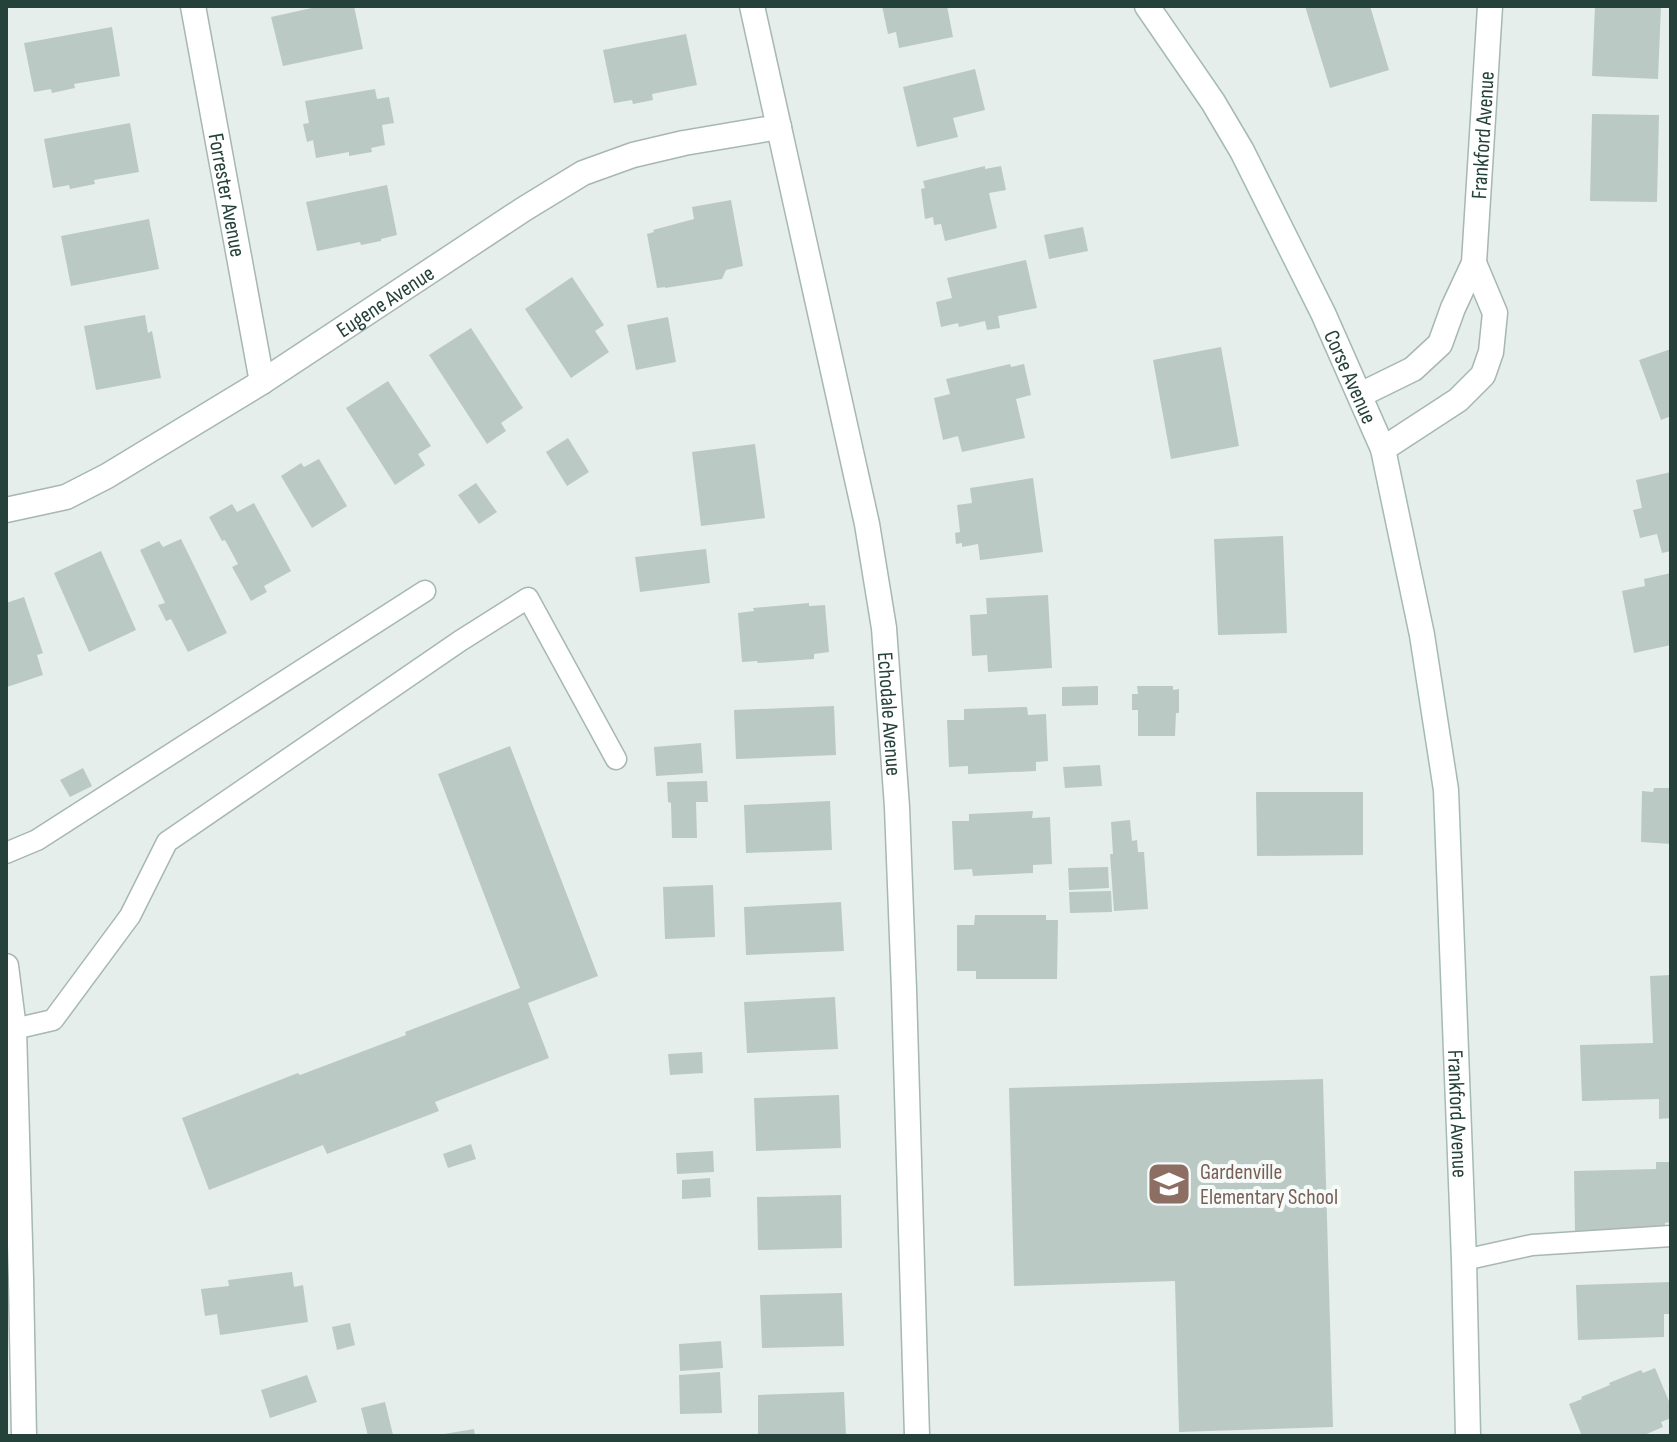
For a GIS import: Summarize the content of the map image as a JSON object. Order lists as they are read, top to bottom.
{
  "streets": {
    "street": [
      "Frankford Avenue",
      "Forrester Avenue",
      "Eugene Avenue",
      "Corse Avenue",
      "Echodale Avenue"
    ]
  },
  "crossings": [
    ["Frankford Avenue", "Corse Avenue"],
    ["Forrester Avenue", "Eugene Avenue"],
    ["Eugene Avenue", "Echodale Avenue"]
  ],
  "places": {
    "school or university": ["Gardenville Elementary School"]
  }
}
